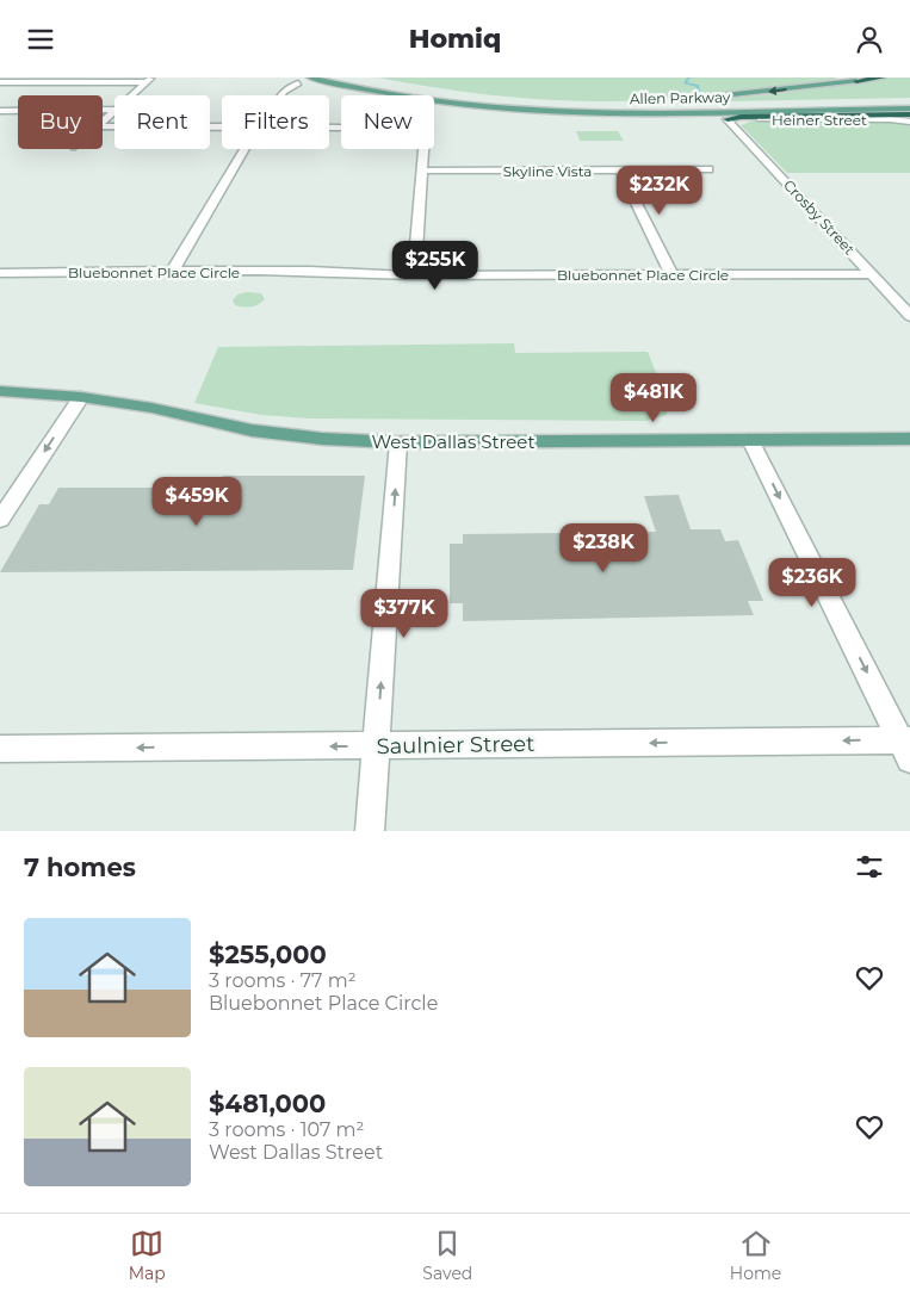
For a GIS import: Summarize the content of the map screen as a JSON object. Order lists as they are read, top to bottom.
{
  "streets": {
    "main road": ["Allen Parkway", "West Dallas Street"],
    "street": [
      "Heiner Street",
      "Skyline Vista",
      "Crosby Street",
      "Bluebonnet Place Circle",
      "Saulnier Street"
    ]
  },
  "crossings": [
    ["Heiner Street", "Crosby Street"],
    ["Crosby Street", "Bluebonnet Place Circle"]
  ],
  "one_way": ["Saulnier Street"],
  "page": {
    "header": "Homiq",
    "chip": [
      "Buy",
      "Rent",
      "Filters",
      "New"
    ],
    "price": [
      "$232K",
      "$255K",
      "$481K",
      "$459K",
      "$238K",
      "$236K",
      "$377K"
    ],
    "heading": "7 homes",
    "list": [
      {
        "name": "$255,000",
        "note": "3 rooms · 77 m² · Bluebonnet Place Circle"
      },
      {
        "name": "$481,000",
        "note": "3 rooms · 107 m² · West Dallas Street"
      }
    ],
    "tabs": ["Map", "Saved", "Home"]
  }
}
